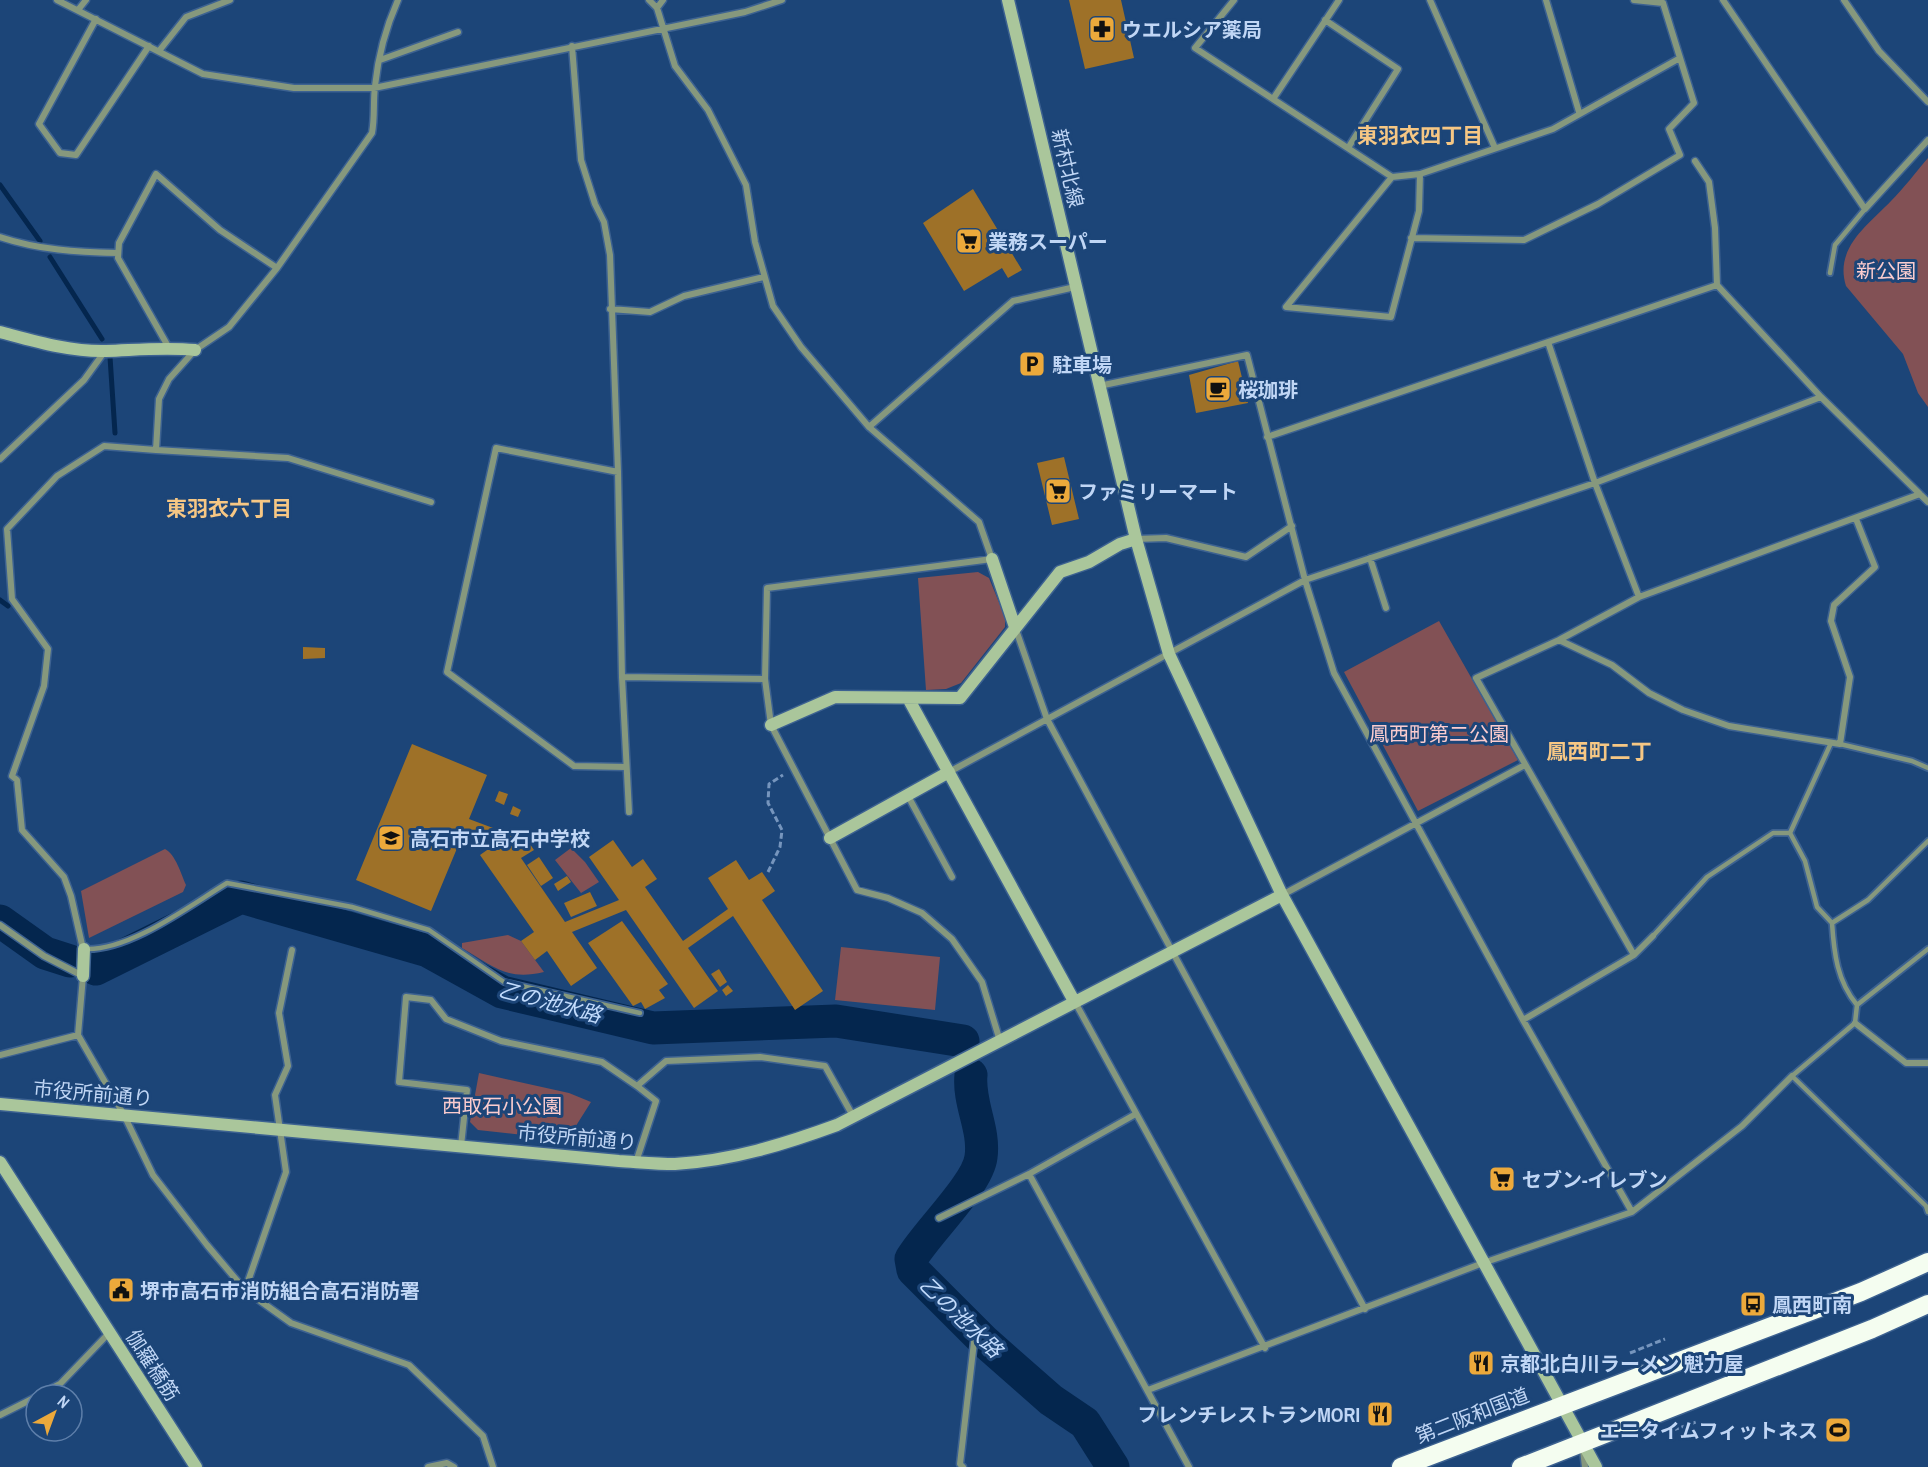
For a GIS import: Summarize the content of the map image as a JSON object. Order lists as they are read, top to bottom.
{
  "streets": {
    "highway": ["第二阪和国道"],
    "street": ["新村北線", "市役所前通り", "伽羅橋筋"]
  },
  "crossings": [
    ["新村北線", "市役所前通り"],
    ["新村北線", "第二阪和国道"]
  ],
  "districts": ["東羽衣四丁目", "東羽衣六丁目", "鳳西町二丁"],
  "water": ["乙の池水路"],
  "parks": ["新公園", "鳳西町第二公園", "西取石小公園"],
  "places": {
    "pharmacy": ["ウエルシア薬局"],
    "supermarket": ["業務スーパー", "ファミリーマート", "セブン-イレブン"],
    "parking": ["駐車場"],
    "cafe": ["桜珈琲"],
    "school or university": ["高石市立高石中学校"],
    "public building": ["堺市高石市消防組合高石消防署"],
    "bus stop": ["鳳西町南"],
    "restaurant": ["京都北白川ラーメン 魁力屋", "フレンチレストランMORI"],
    "sports": ["エニタイムフィットネス"]
  },
  "north": "top right"
}
